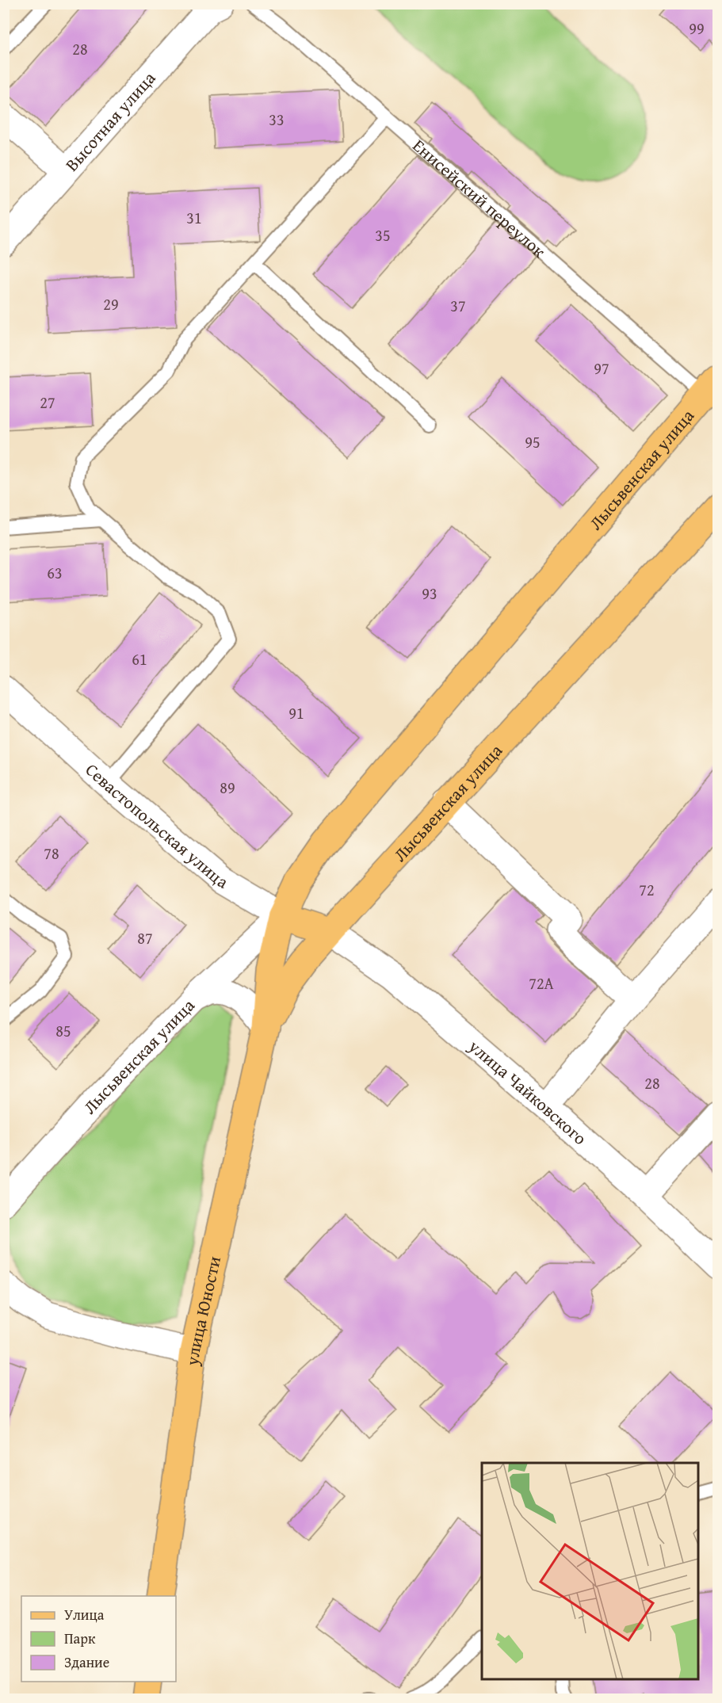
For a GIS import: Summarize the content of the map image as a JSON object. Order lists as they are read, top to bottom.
{
  "streets": {
    "main road": ["Лысьвенская улица", "Севастопольская улица", "улица Юности"],
    "street": ["Высотная улица", "улица Чайковского"],
    "lane": ["Енисейский переулок"]
  },
  "crossings": [
    ["Енисейский переулок", "Лысьвенская улица"],
    ["Лысьвенская улица", "Севастопольская улица"],
    ["Лысьвенская улица", "улица Чайковского"],
    ["Лысьвенская улица", "улица Юности"],
    ["Севастопольская улица", "улица Чайковского"]
  ],
  "house_numbers": [
    "99",
    "28",
    "33",
    "31",
    "35",
    "29",
    "37",
    "97",
    "27",
    "95",
    "63",
    "93",
    "61",
    "91",
    "89",
    "78",
    "72",
    "87",
    "72А",
    "85",
    "28"
  ],
  "legend": ["Улица", "Парк", "Здание"]
}
